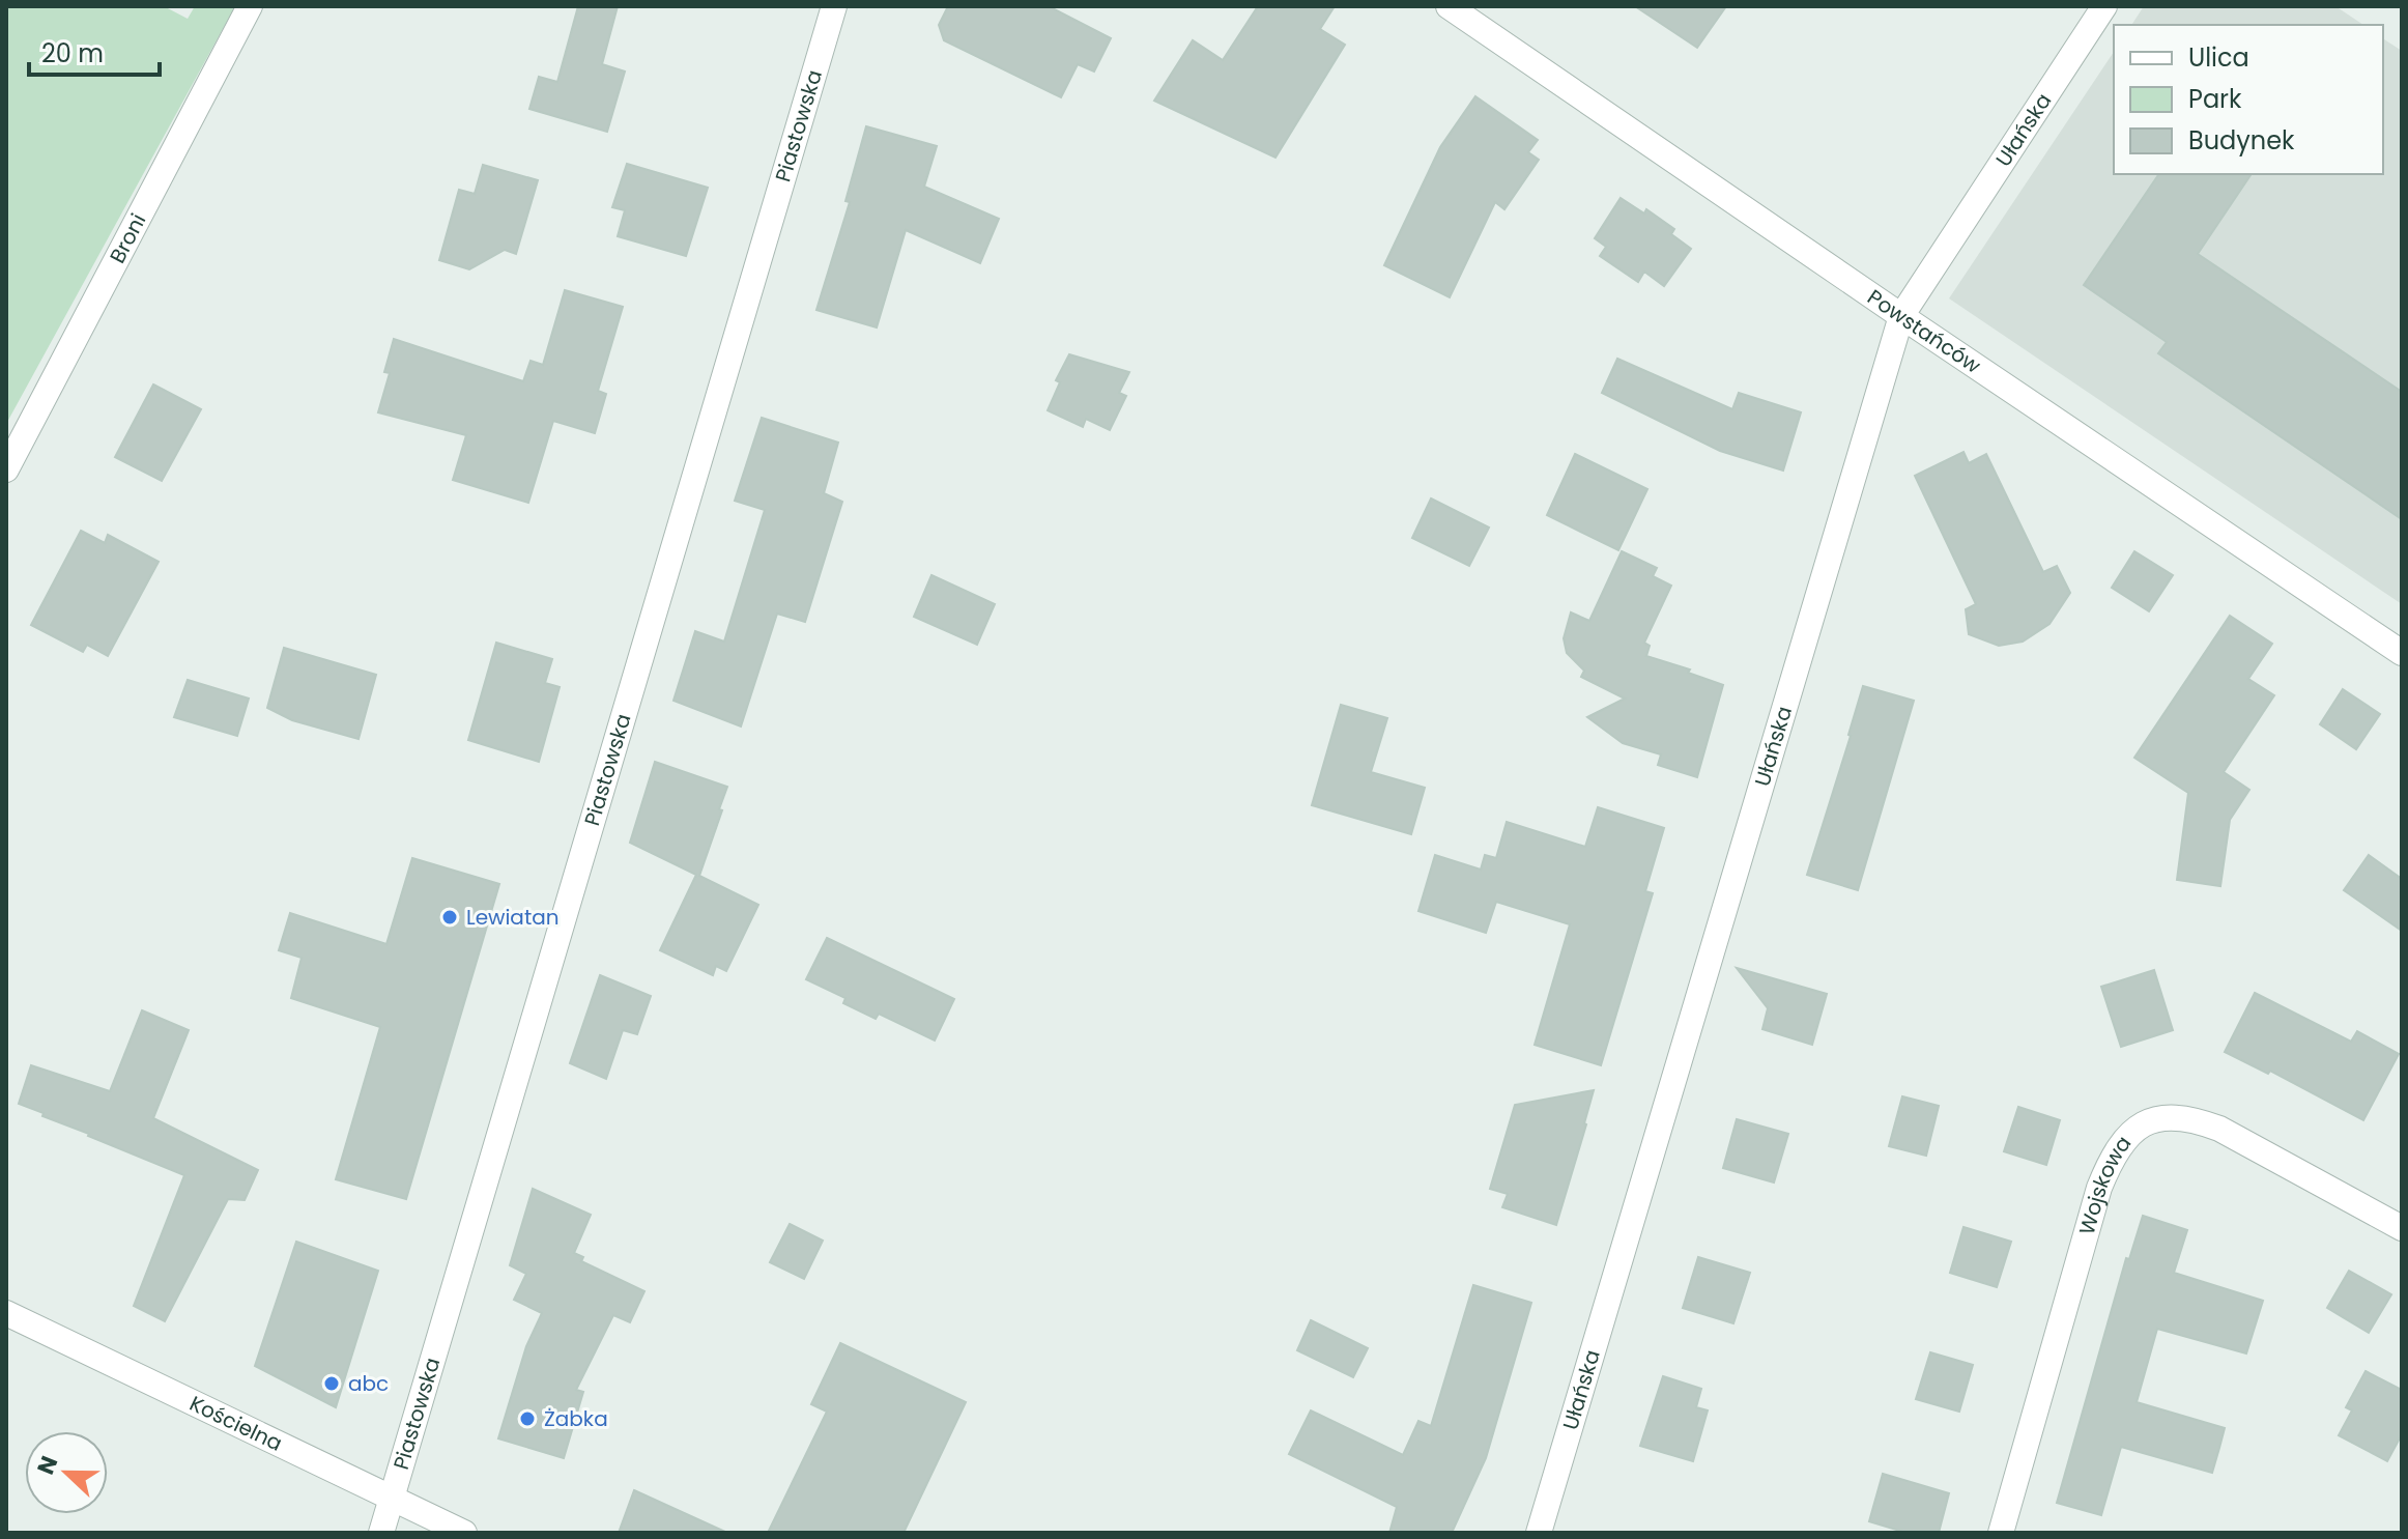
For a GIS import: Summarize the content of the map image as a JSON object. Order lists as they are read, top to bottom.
{
  "streets": {
    "street": [
      "Piastowska",
      "Ułańska",
      "Broni",
      "Powstańców",
      "Wojskowa",
      "Kościelna"
    ]
  },
  "crossings": [
    ["Piastowska", "Kościelna"],
    ["Ułańska", "Powstańców"]
  ],
  "places": ["Lewiatan", "abc", "Żabka"],
  "legend": ["Ulica", "Park", "Budynek"],
  "scale_bar": "20 m",
  "north": "left"
}
